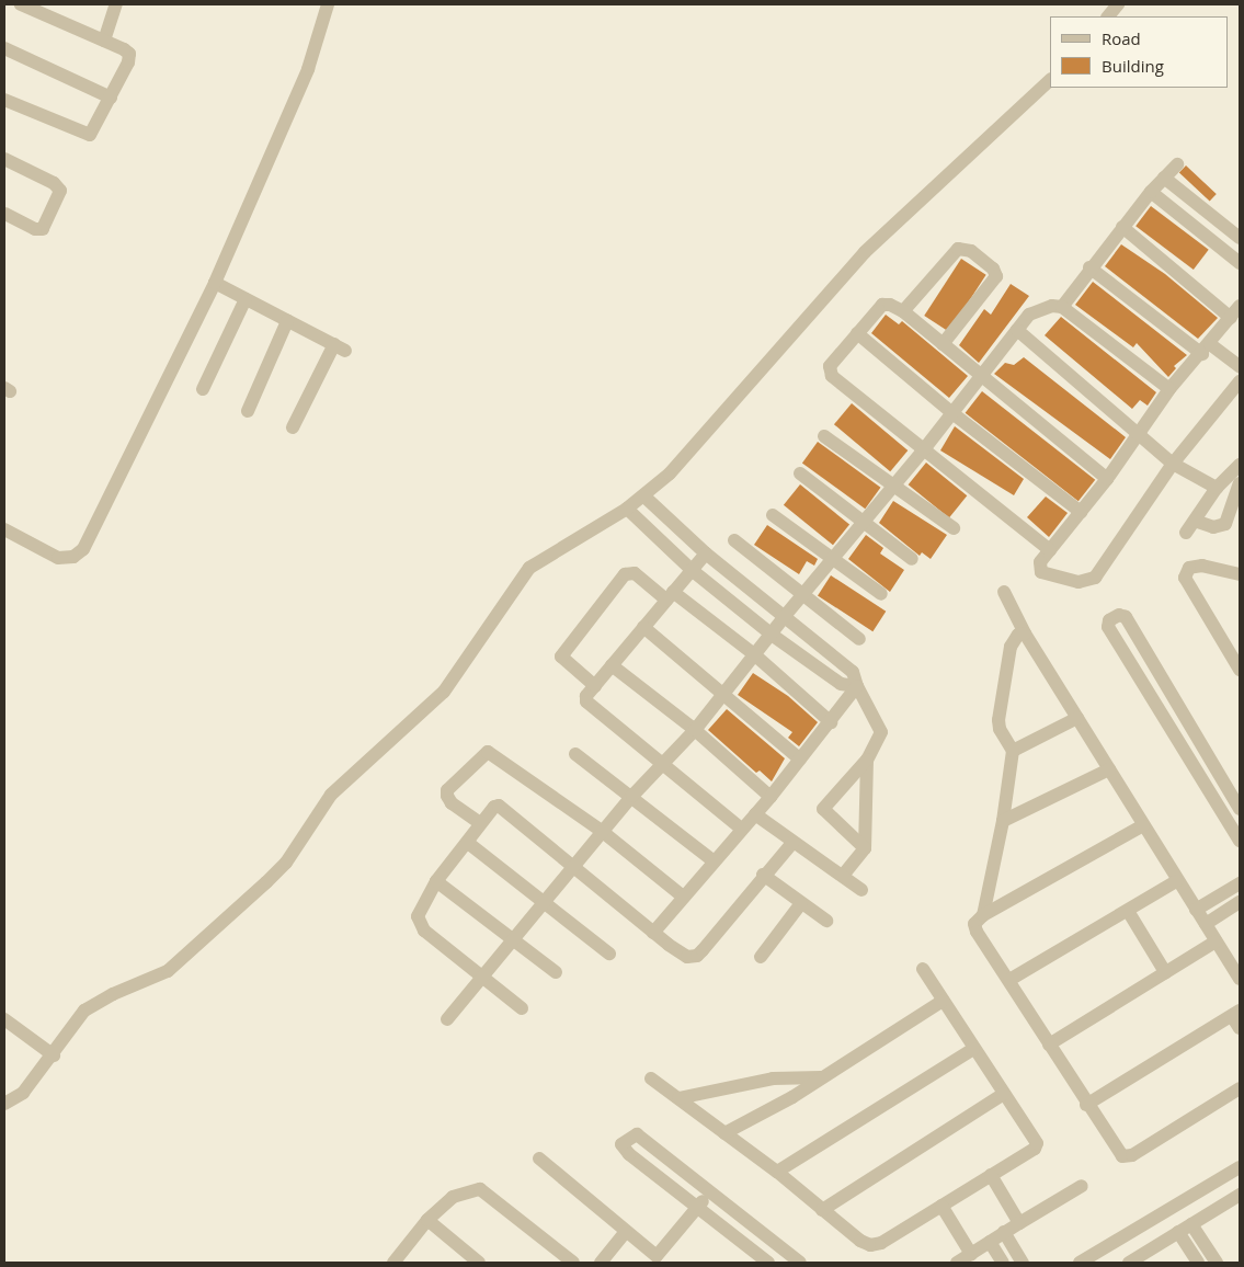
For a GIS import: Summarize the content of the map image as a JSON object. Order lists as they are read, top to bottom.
{
  "legend": ["Road", "Building"]
}
